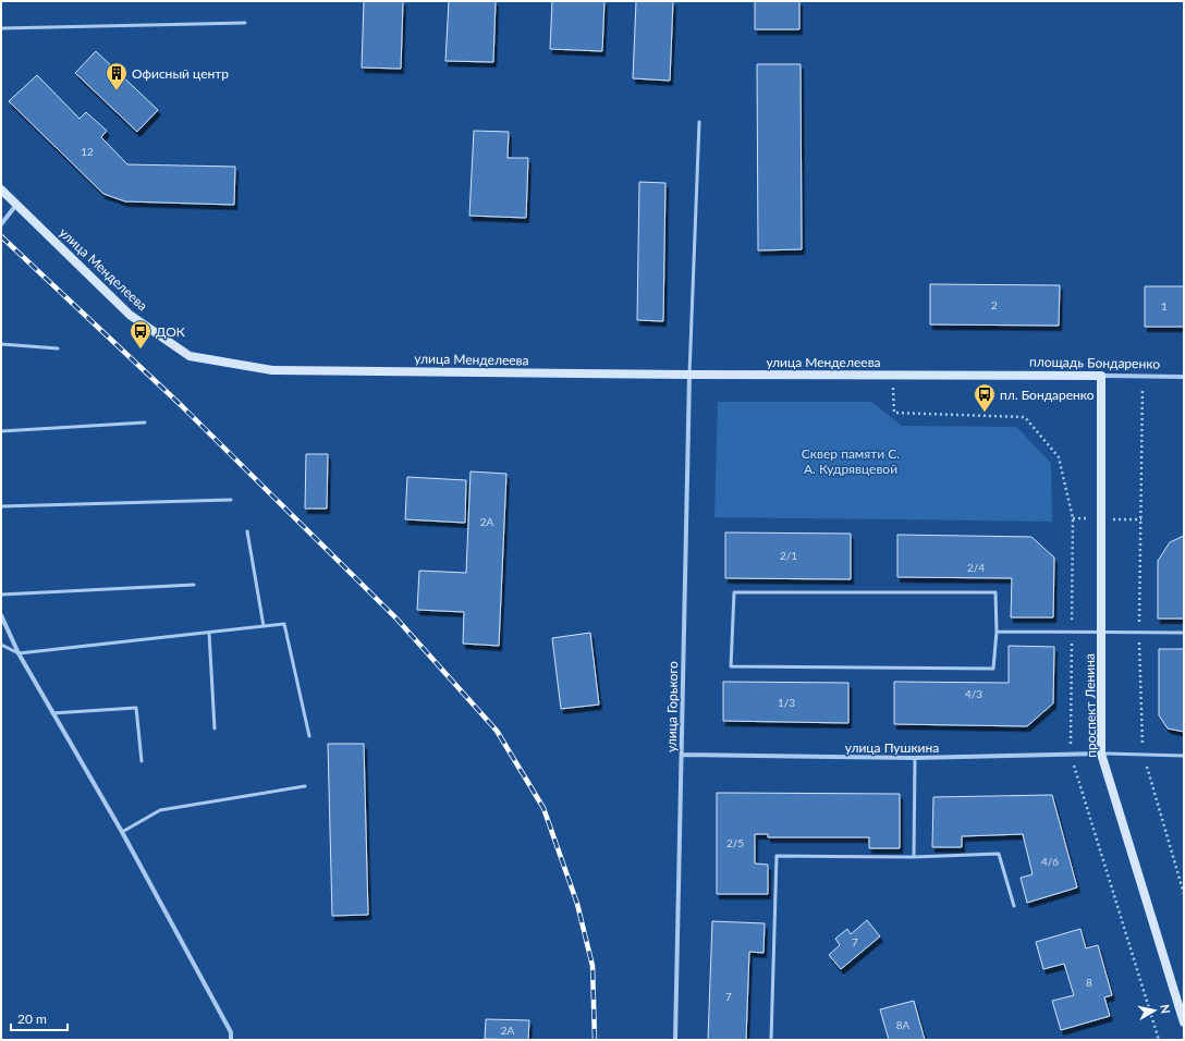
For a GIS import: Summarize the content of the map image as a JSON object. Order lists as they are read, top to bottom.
{
  "streets": {
    "main road": ["улица Менделеева", "площадь Бондаренко", "проспект Ленина"],
    "street": ["улица Горького", "улица Пушкина"]
  },
  "crossings": [
    ["улица Менделеева", "площадь Бондаренко"],
    ["улица Менделеева", "улица Горького"],
    ["площадь Бондаренко", "проспект Ленина"],
    ["проспект Ленина", "улица Пушкина"],
    ["улица Горького", "улица Пушкина"]
  ],
  "parks": ["Сквер памяти С. А. Кудрявцевой"],
  "places": {
    "building": ["Офисный центр"],
    "bus stop": ["ДОК", "пл. Бондаренко"]
  },
  "house_numbers": [
    "12",
    "2",
    "1",
    "2А",
    "2/1",
    "2/4",
    "4/3",
    "1/3",
    "2/5",
    "4/6",
    "7",
    "8",
    "7",
    "8А",
    "2А"
  ],
  "scale_bar": "20 m",
  "north": "right"
}
